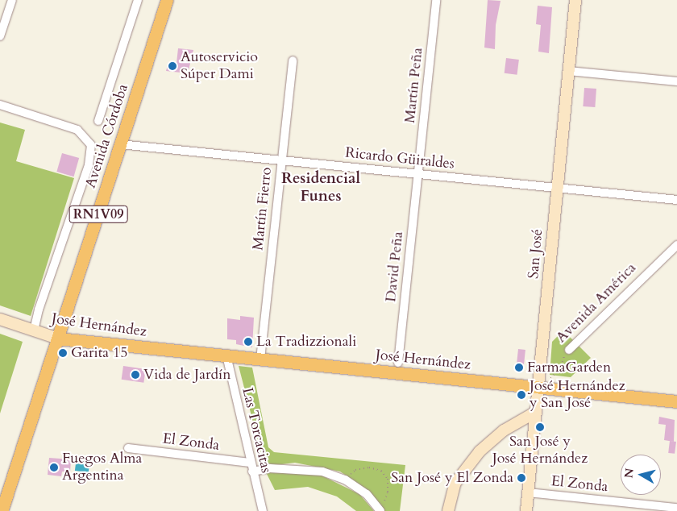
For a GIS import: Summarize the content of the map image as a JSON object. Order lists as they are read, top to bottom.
{
  "streets": {
    "main road": ["Avenida Córdoba", "RN1V09", "José Hernández"],
    "street": [
      "Martín Peña",
      "Ricardo Güiraldes",
      "Martín Fierro",
      "San José",
      "David Peña",
      "Avenida América",
      "Las Torcacitas",
      "El Zonda"
    ]
  },
  "crossings": [
    ["Martín Peña", "Ricardo Güiraldes"],
    ["Martín Peña", "David Peña"],
    ["Avenida Córdoba", "Ricardo Güiraldes"],
    ["Avenida Córdoba", "José Hernández"],
    ["Ricardo Güiraldes", "Martín Fierro"],
    ["Ricardo Güiraldes", "San José"],
    ["Ricardo Güiraldes", "David Peña"],
    ["Martín Fierro", "José Hernández"],
    ["San José", "Avenida América"],
    ["San José", "José Hernández"],
    ["San José", "El Zonda"],
    ["Avenida América", "José Hernández"],
    ["José Hernández", "Las Torcacitas"],
    ["Las Torcacitas", "El Zonda"]
  ],
  "districts": ["Residencial Funes"],
  "places": [
    "Autoservicio Súper Dami",
    "La Tradizzionali",
    "Garita 15",
    "FarmaGarden",
    "Vida de Jardín",
    "José Hernández y San José",
    "San José y José Hernández",
    "Fuegos Alma Argentina",
    "San José y El Zonda"
  ],
  "north": "left"
}
